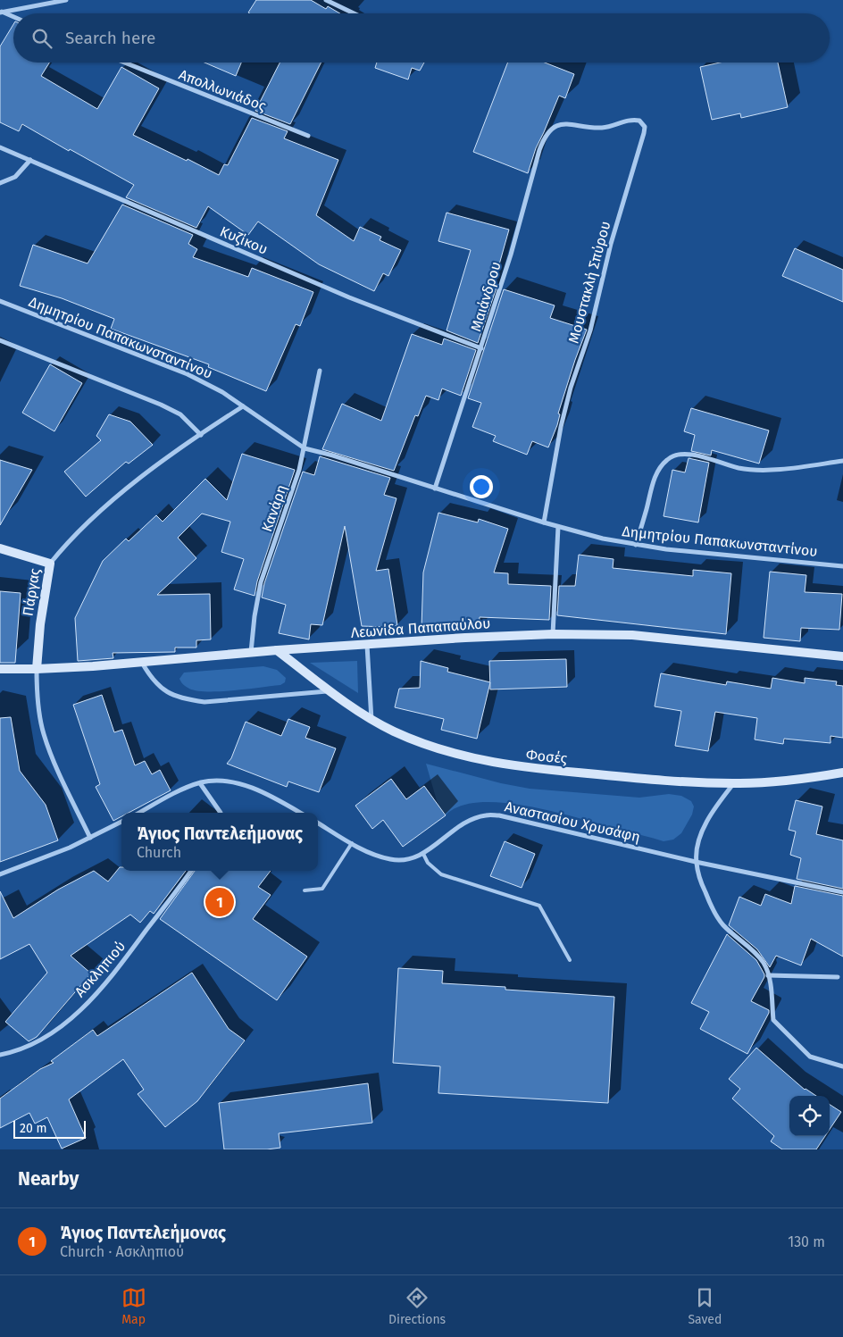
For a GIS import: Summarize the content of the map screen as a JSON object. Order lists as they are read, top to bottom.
{
  "streets": {
    "main road": ["Πάργας", "Λεωνίδα Παπαπαύλου", "Φοσές"],
    "street": [
      "Απολλωνιάδος",
      "Κυζίκου",
      "Μουστακλή Σπύρου",
      "Μαιάνδρου",
      "Δημητρίου Παπακωνσταντίνου",
      "Κανάρη",
      "Αναστασίου Χρυσάφη",
      "Ασκληπιού"
    ]
  },
  "crossings": [
    ["Κυζίκου", "Μαιάνδρου"],
    ["Μουστακλή Σπύρου", "Μαιάνδρου"],
    ["Μουστακλή Σπύρου", "Δημητρίου Παπακωνσταντίνου"],
    ["Μαιάνδρου", "Δημητρίου Παπακωνσταντίνου"],
    ["Δημητρίου Παπακωνσταντίνου", "Κανάρη"],
    ["Δημητρίου Παπακωνσταντίνου", "Πάργας"],
    ["Κανάρη", "Λεωνίδα Παπαπαύλου"],
    ["Πάργας", "Λεωνίδα Παπαπαύλου"],
    ["Λεωνίδα Παπαπαύλου", "Φοσές"]
  ],
  "scale_bar": "20 m",
  "page": {
    "search": "Search here",
    "popup": ["Άγιος Παντελεήμονας", "Church"],
    "pins": "1",
    "scale": "20 m",
    "heading": "Nearby",
    "list": [
      {
        "mark": "1",
        "name": "Άγιος Παντελεήμονας",
        "note": "Church · Ασκληπιού",
        "value": "130 m"
      }
    ],
    "nav": ["Map", "Directions", "Saved"]
  }
}
